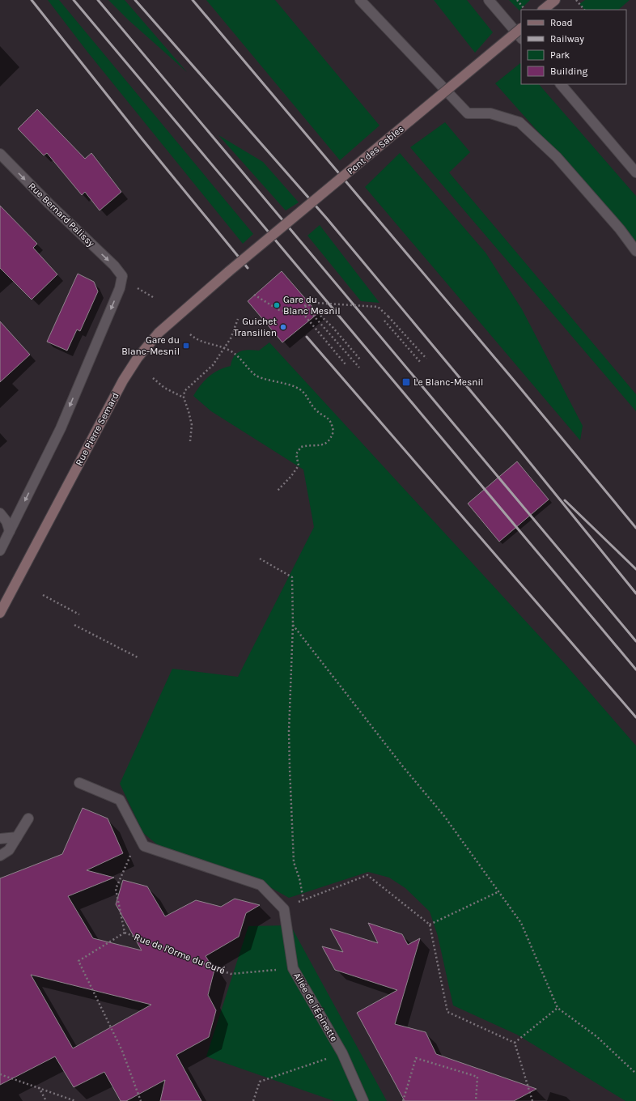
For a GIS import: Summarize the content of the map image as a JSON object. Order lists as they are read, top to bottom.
{
  "streets": {
    "main road": ["Pont des Sables", "Rue Pierre Semard"],
    "street": ["Rue Bernard Palissy", "Allée de l'Épinette"],
    "path": ["Rue de l'Orme du Curé"]
  },
  "crossings": [
    ["Pont des Sables", "Rue Pierre Semard"],
    ["Rue de l'Orme du Curé", "Allée de l'Épinette"]
  ],
  "one_way": ["Rue Bernard Palissy"],
  "places": {
    "other": ["Gare du Blanc Mesnil", "Guichet Transilien"],
    "transit": ["Gare du Blanc-Mesnil", "Le Blanc-Mesnil"]
  },
  "legend": [
    "Road",
    "Railway",
    "Park",
    "Building"
  ]
}
